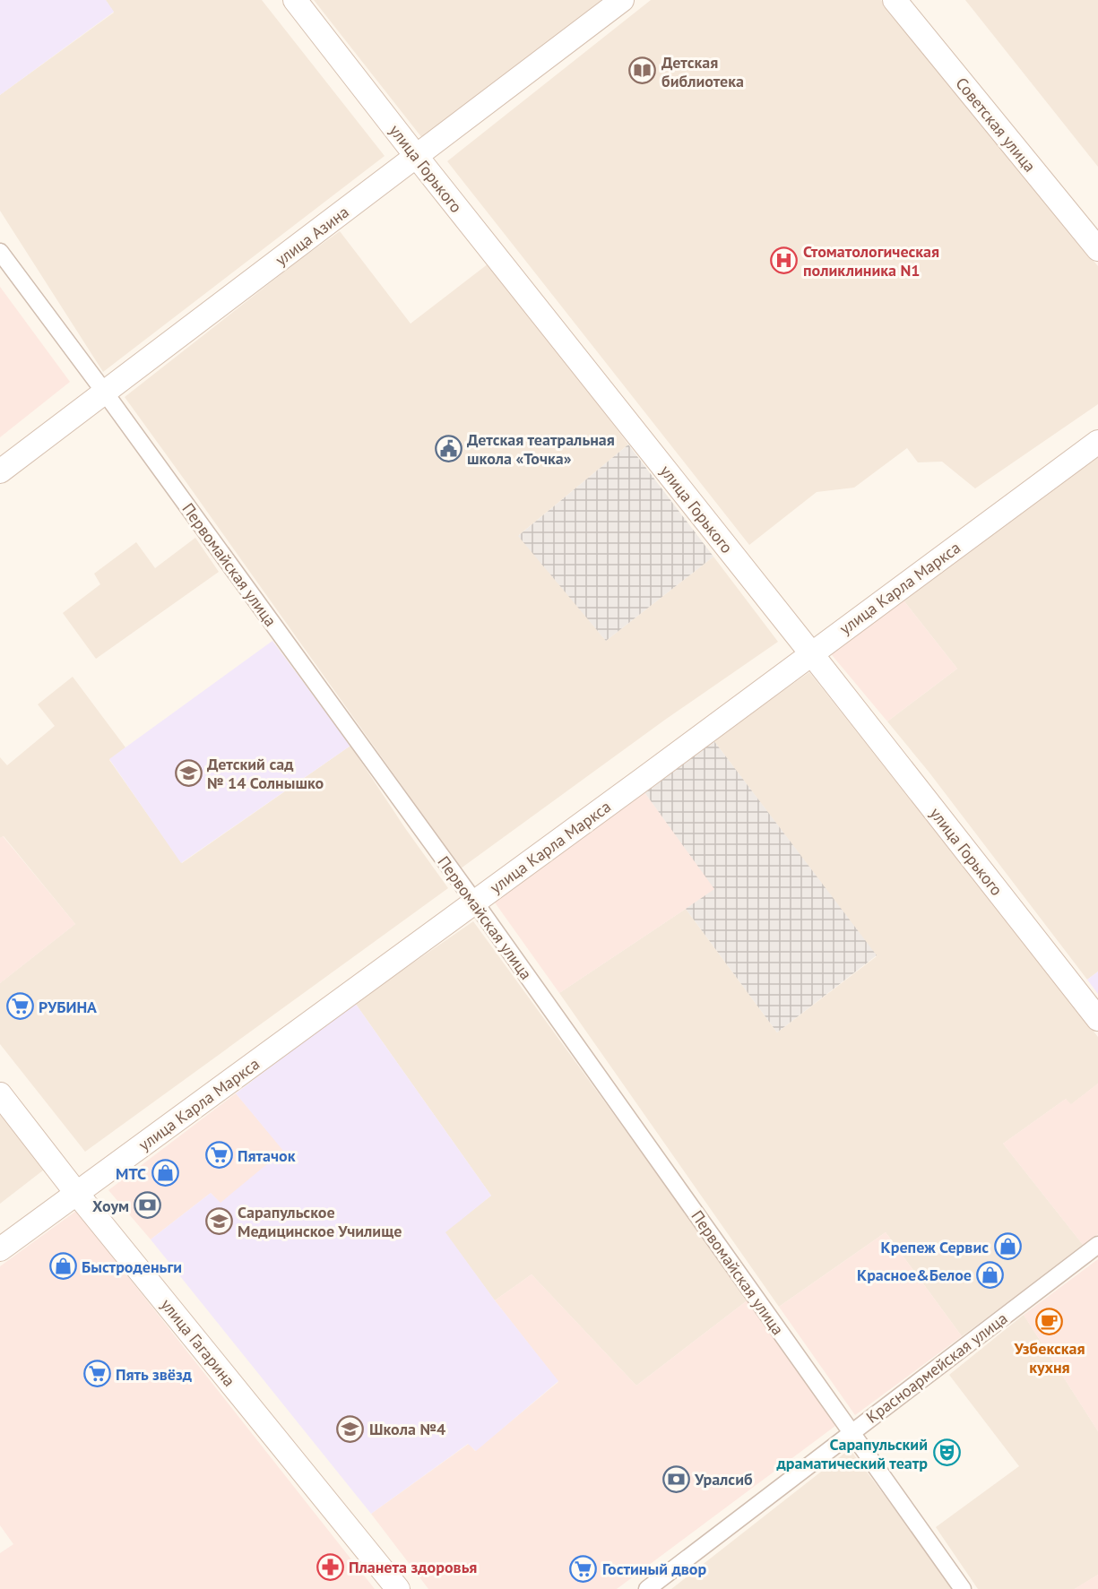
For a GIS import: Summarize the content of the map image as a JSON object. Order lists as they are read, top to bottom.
{
  "streets": {
    "main road": [
      "Советская улица",
      "улица Горького",
      "улица Азина",
      "улица Карла Маркса",
      "улица Гагарина"
    ],
    "street": ["Первомайская улица", "Красноармейская улица"]
  },
  "crossings": [
    ["улица Горького", "улица Азина"],
    ["улица Горького", "улица Карла Маркса"],
    ["улица Азина", "Первомайская улица"],
    ["Первомайская улица", "улица Карла Маркса"],
    ["Первомайская улица", "Красноармейская улица"],
    ["улица Карла Маркса", "улица Гагарина"]
  ],
  "places": {
    "library": ["Детская библиотека"],
    "hospital": ["Стоматологическая поликлиника N1"],
    "public building": ["Детская театральная школа «Точка»"],
    "school or university": ["Детский сад № 14 Солнышко", "Сарапульское Медицинское Училище", "Школа №4"],
    "supermarket": [
      "РУБИНА",
      "Пятачок",
      "Пять звёзд",
      "Гостиный двор"
    ],
    "shop": [
      "МТС",
      "Крепеж Сервис",
      "Быстроденьги",
      "Красное&Белое"
    ],
    "bank": ["Хоум", "Уралсиб"],
    "cafe": ["Узбекская кухня"],
    "theatre": ["Сарапульский драматический театр"],
    "pharmacy": ["Планета здоровья"]
  }
}
